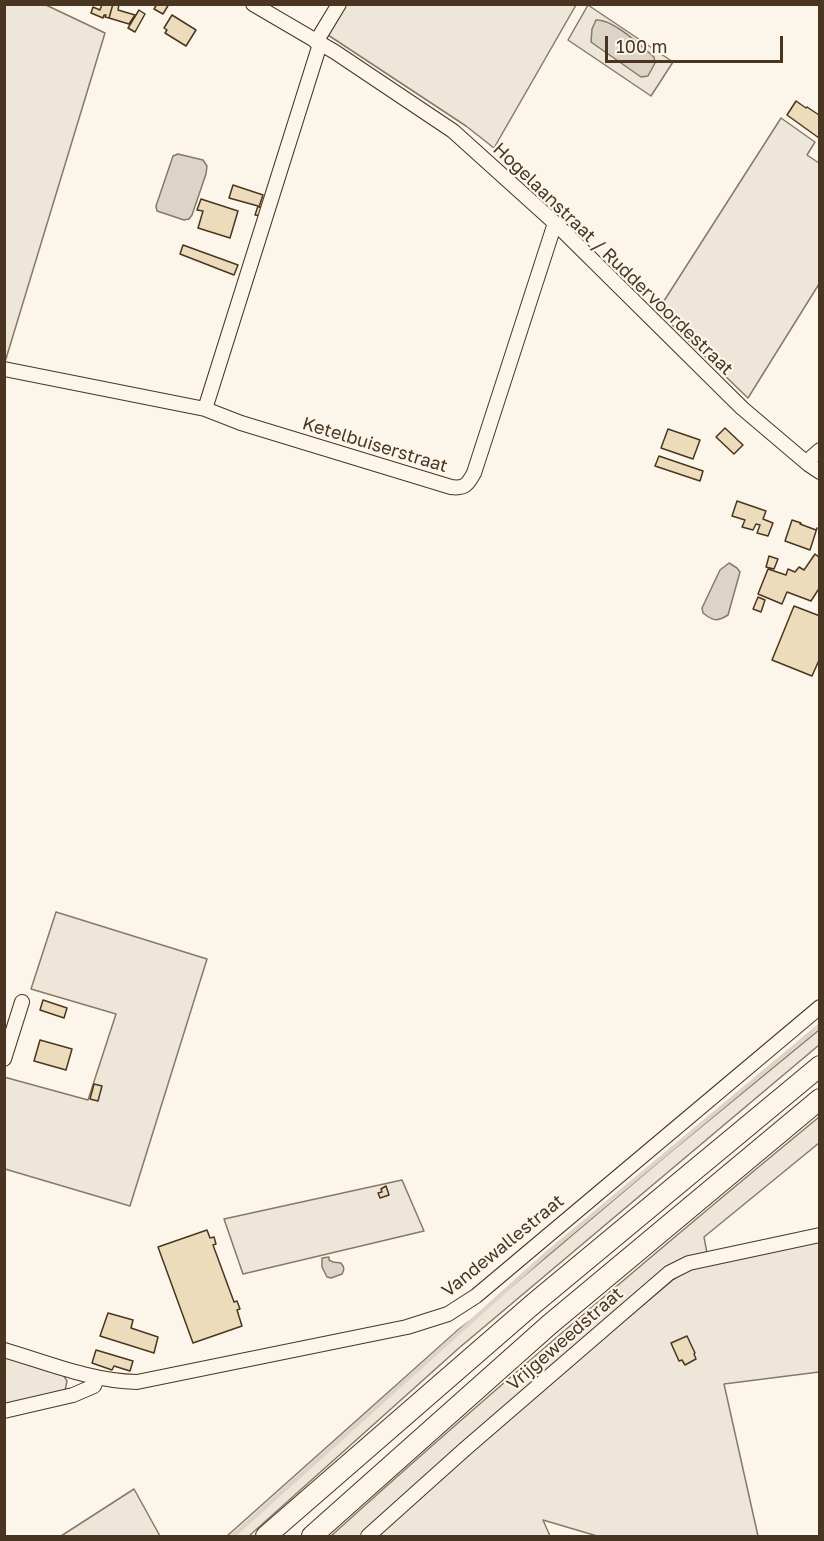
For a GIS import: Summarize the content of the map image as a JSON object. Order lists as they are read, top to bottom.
{
  "streets": {
    "street": [
      "Hogelaanstraat / Ruddervoordestraat",
      "Ketelbuiserstraat",
      "Vandewallestraat",
      "Vrijgeweedstraat"
    ]
  },
  "crossings": [
    ["Hogelaanstraat / Ruddervoordestraat", "Ketelbuiserstraat"]
  ],
  "scale_bar": "100 m"
}
